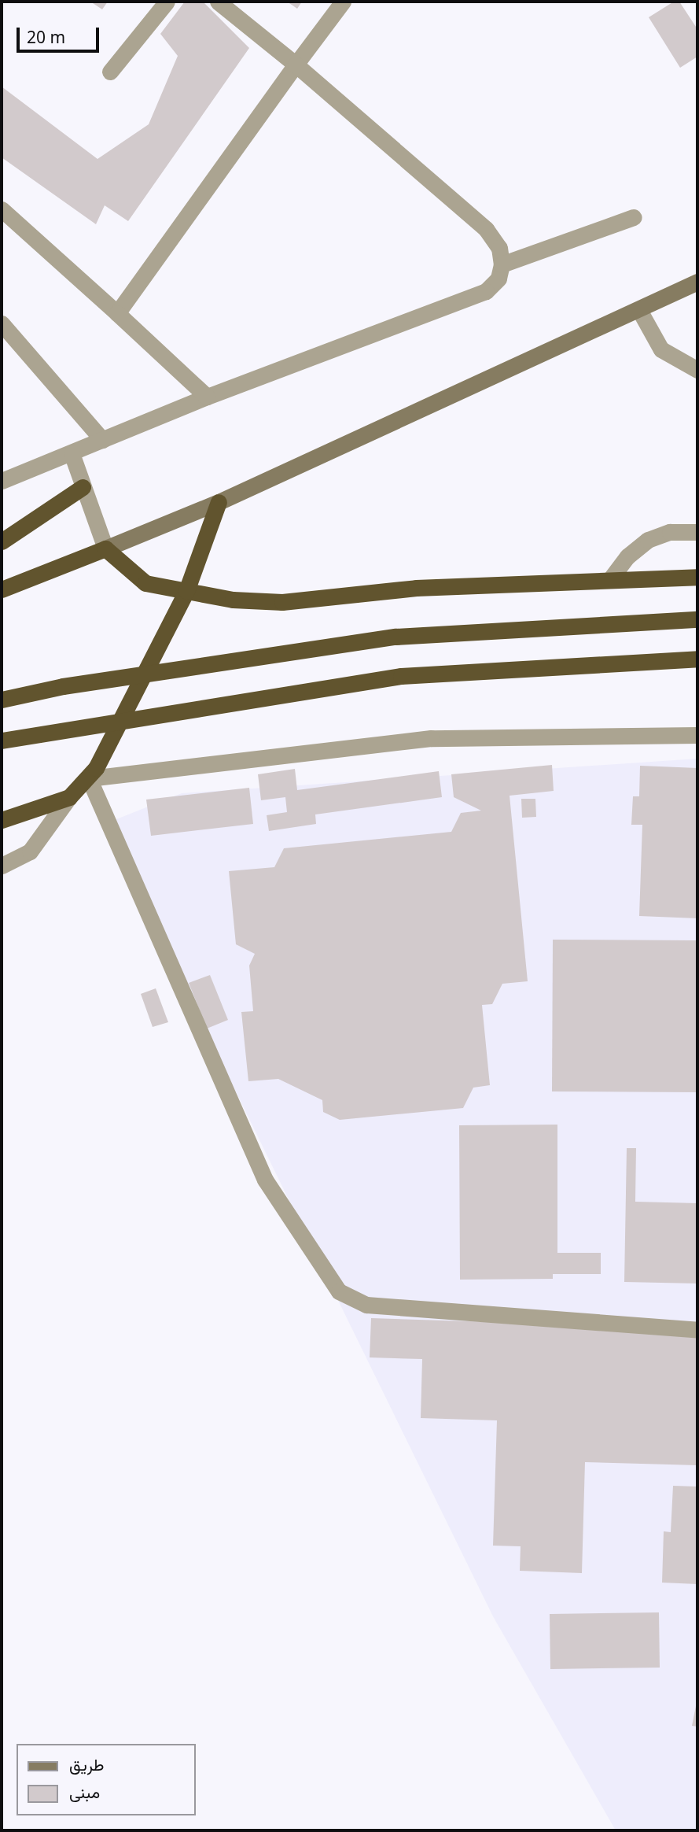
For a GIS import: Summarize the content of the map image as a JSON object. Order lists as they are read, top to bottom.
{
  "legend": ["طريق", "مبنى"],
  "scale_bar": "20 m"
}
